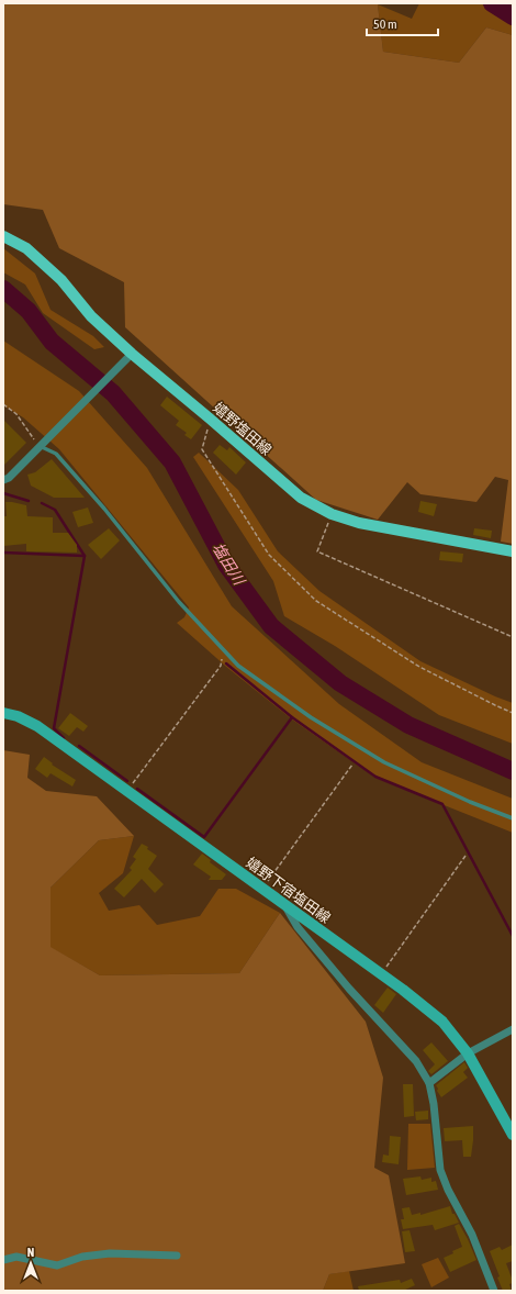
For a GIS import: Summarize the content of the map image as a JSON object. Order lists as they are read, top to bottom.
{
  "streets": {
    "main road": ["嬉野塩田線", "嬉野下宿塩田線"]
  },
  "water": ["塩田川"],
  "scale_bar": "50 m",
  "north": "top"
}
